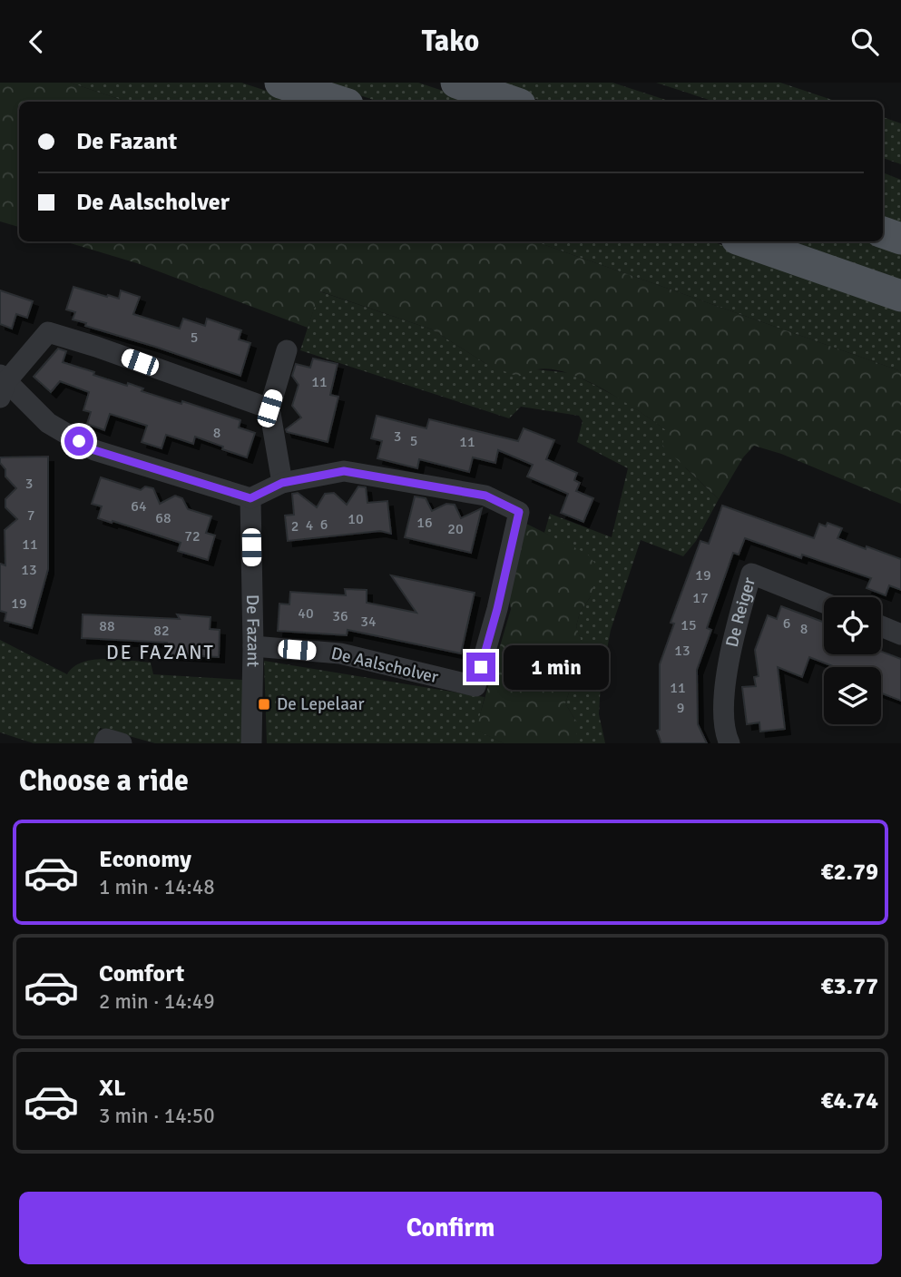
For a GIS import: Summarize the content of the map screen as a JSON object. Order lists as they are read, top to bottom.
{
  "streets": {
    "street": ["De Reiger", "De Fazant", "De Aalscholver"]
  },
  "crossings": [
    ["De Fazant", "De Aalscholver"]
  ],
  "districts": ["DE FAZANT"],
  "places": {
    "transit": ["De Lepelaar"]
  },
  "house_numbers": [
    "5",
    "11",
    "8",
    "3",
    "5",
    "11",
    "3",
    "64",
    "7",
    "68",
    "10",
    "16",
    "6",
    "4",
    "2",
    "20",
    "72",
    "11",
    "13",
    "19",
    "17",
    "19",
    "40",
    "36",
    "34",
    "6",
    "15",
    "88",
    "8",
    "82",
    "13",
    "11",
    "9"
  ],
  "page": {
    "header": "Tako",
    "banner": ["De Fazant", "De Aalscholver"],
    "bubble": "1 min",
    "heading": "Choose a ride",
    "list": [
      {
        "name": "Economy",
        "note": "1 min · 14:48",
        "value": "€2.79"
      },
      {
        "name": "Comfort",
        "note": "2 min · 14:49",
        "value": "€3.77"
      },
      {
        "name": "XL",
        "note": "3 min · 14:50",
        "value": "€4.74"
      }
    ],
    "buttons": "Confirm"
  }
}
